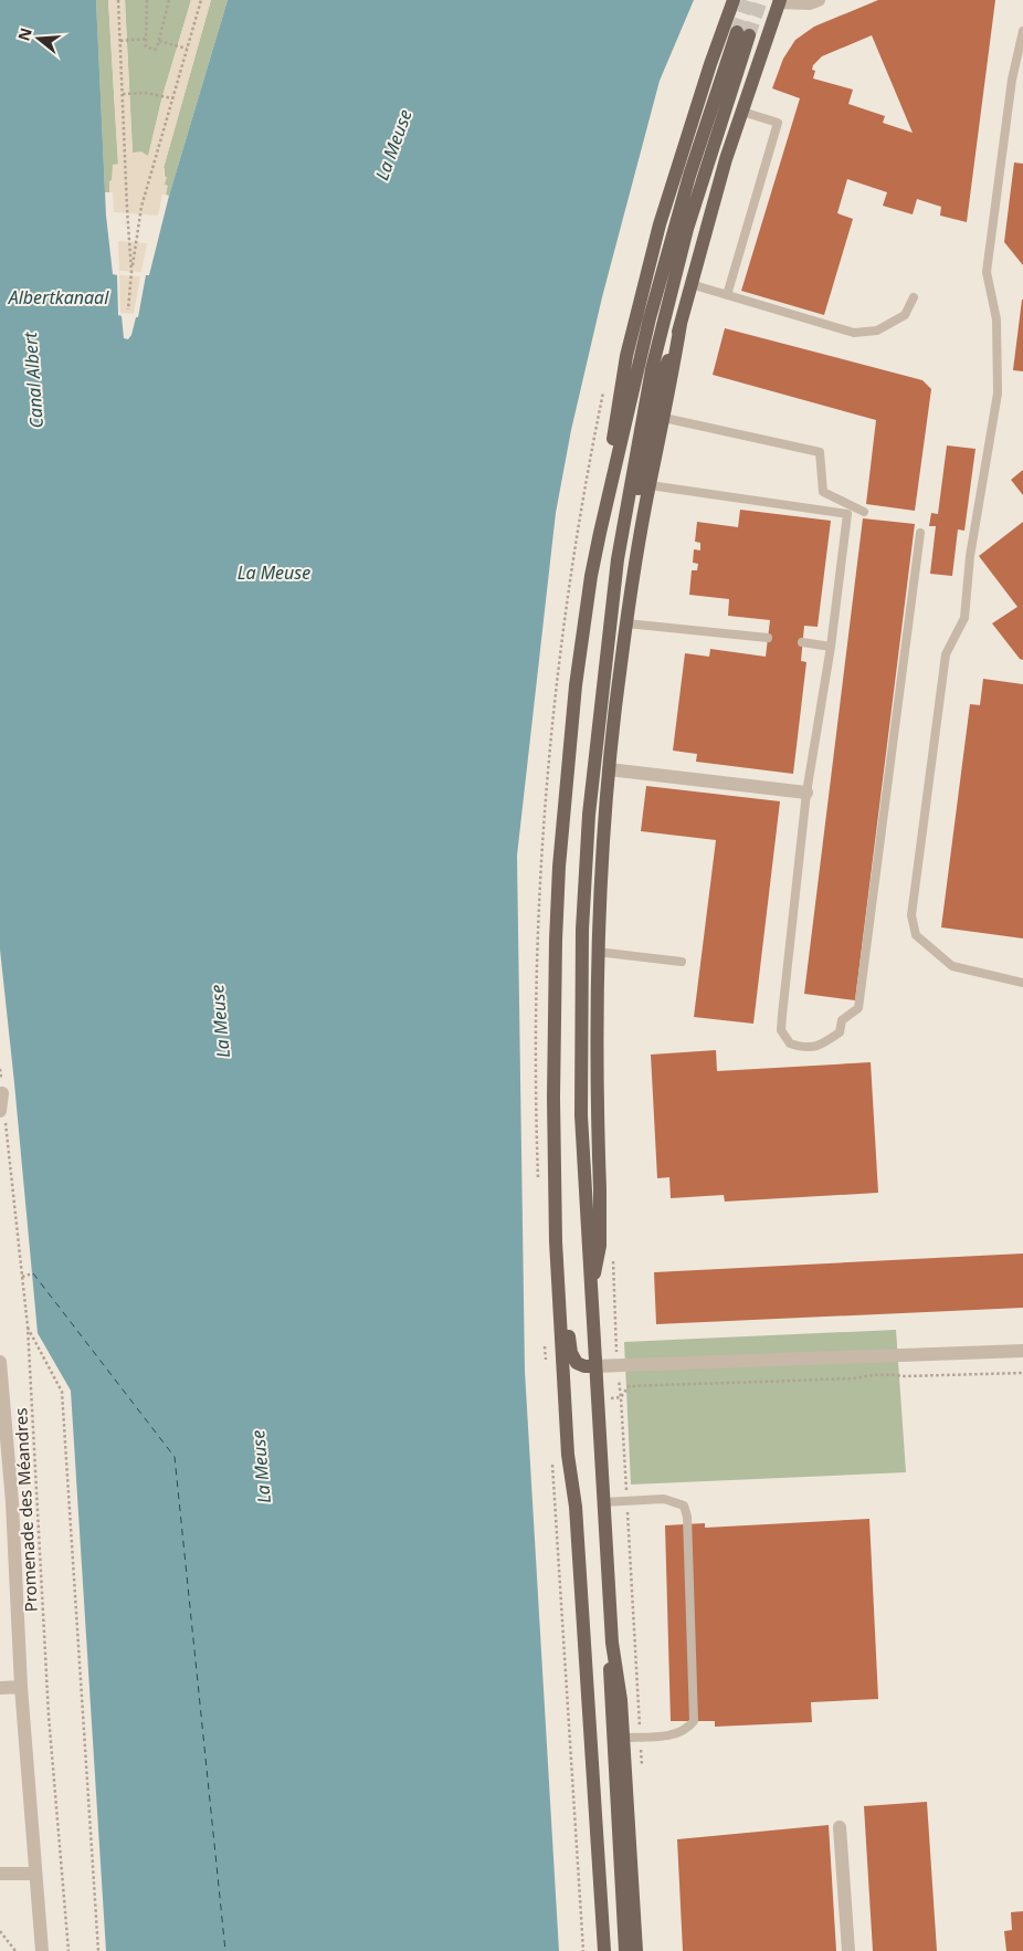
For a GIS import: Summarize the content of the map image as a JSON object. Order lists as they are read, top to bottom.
{
  "streets": {
    "path": ["Promenade des Méandres"]
  },
  "water": ["La Meuse", "Albertkanaal", "Canal Albert"],
  "north": "left"
}
